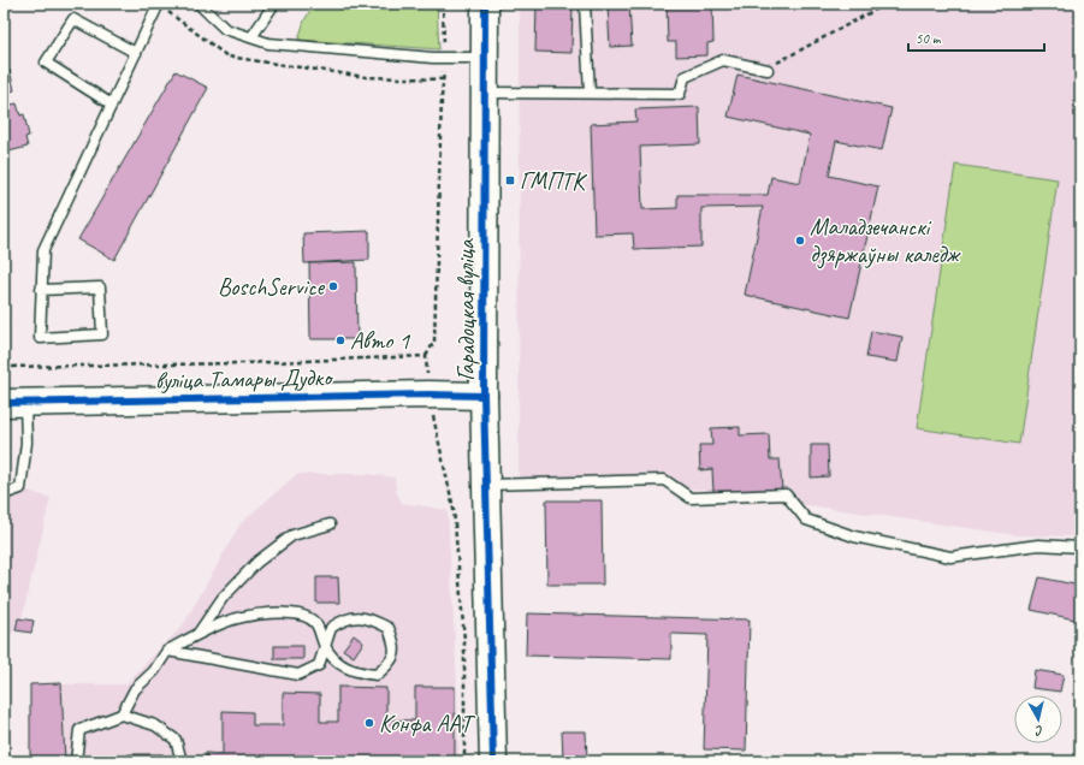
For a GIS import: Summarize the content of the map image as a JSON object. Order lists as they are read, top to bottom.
{
  "streets": {
    "street": ["Гарадоцкая вуліца", "вуліца Тамары Дудко"]
  },
  "crossings": [
    ["Гарадоцкая вуліца", "вуліца Тамары Дудко"]
  ],
  "places": {
    "transit": ["ГМПТК"],
    "other": [
      "Маладзечанскі дзяржаўны каледж",
      "BoschService",
      "Авто 1",
      "Конфа ААТ"
    ]
  },
  "scale_bar": "50 m",
  "north": "bottom"
}
